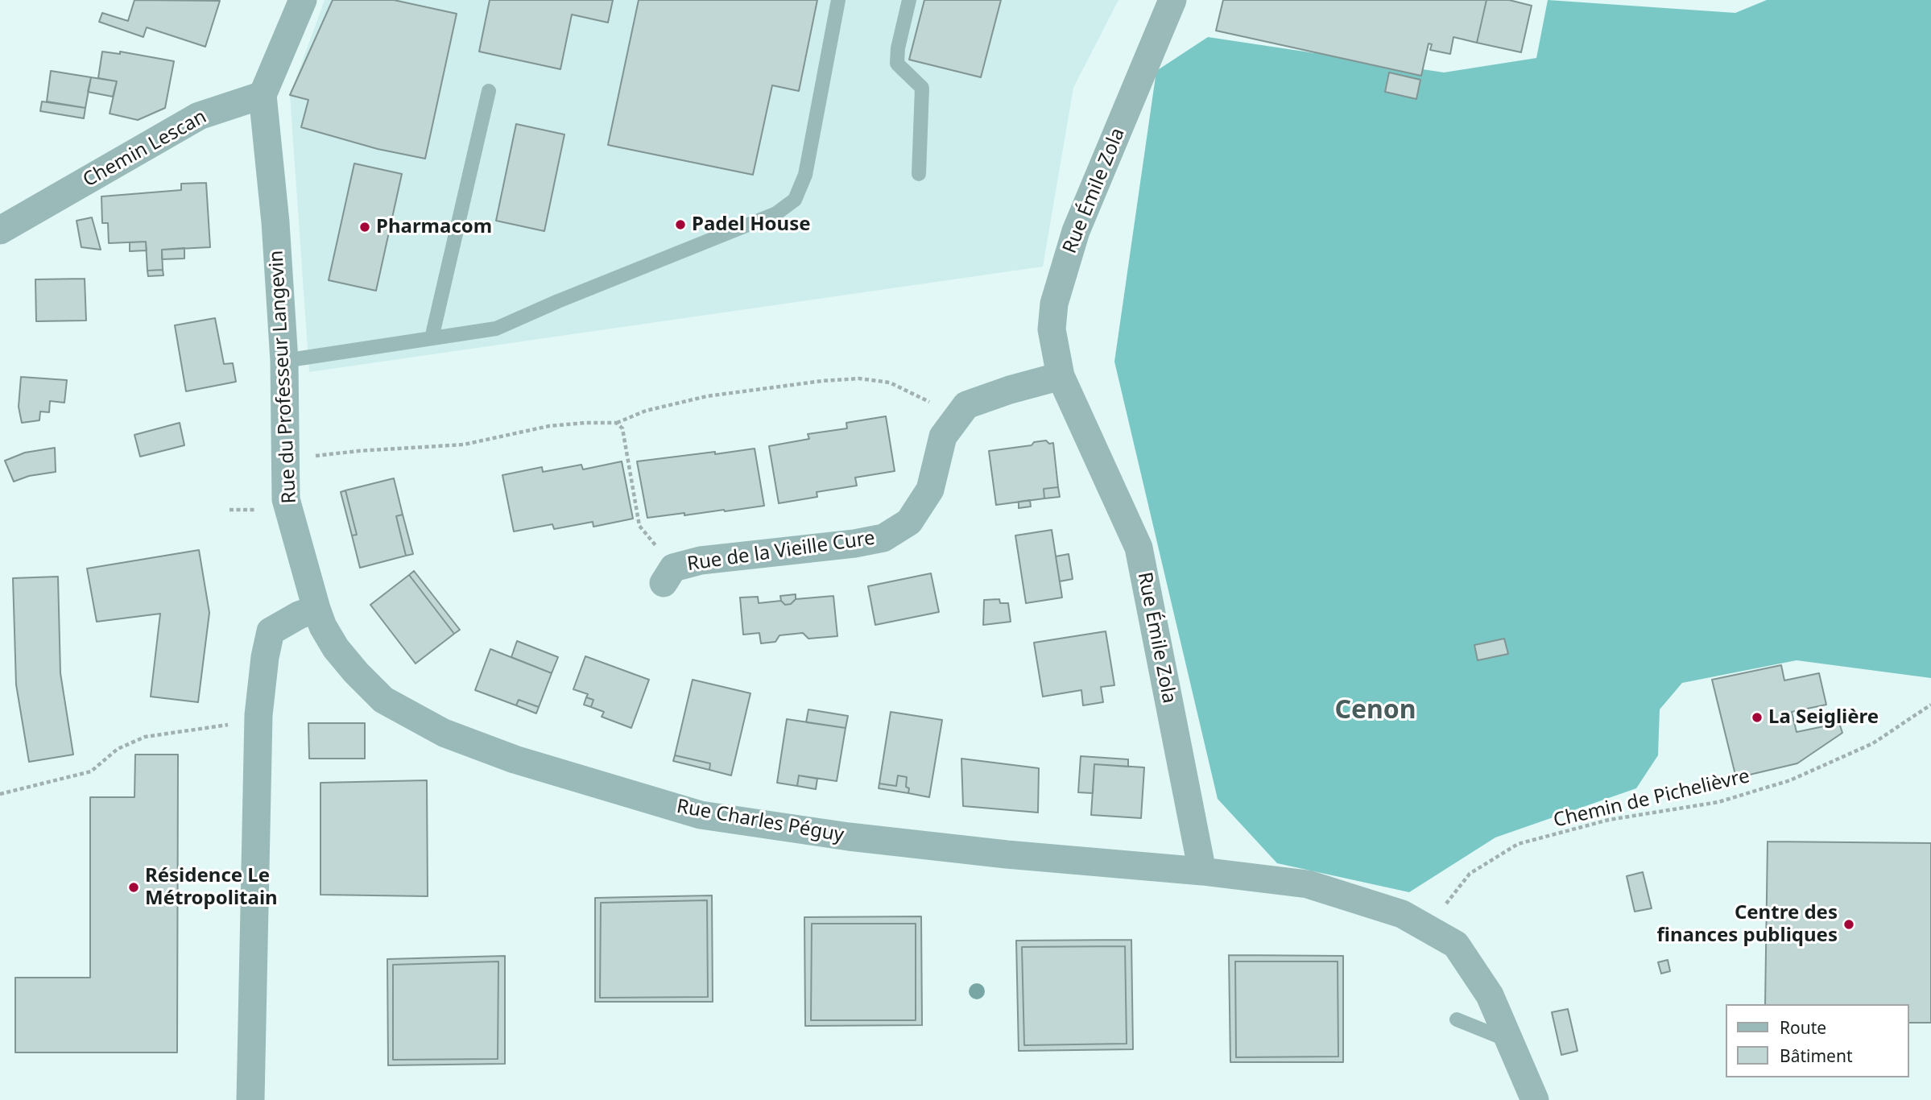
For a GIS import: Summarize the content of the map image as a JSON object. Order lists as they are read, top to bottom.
{
  "streets": {
    "street": [
      "Chemin Lescan",
      "Rue Émile Zola",
      "Rue du Professeur Langevin",
      "Rue de la Vieille Cure",
      "Rue Charles Péguy"
    ],
    "path": ["Chemin de Pichelièvre"]
  },
  "crossings": [
    ["Chemin Lescan", "Rue du Professeur Langevin"],
    ["Rue Émile Zola", "Rue de la Vieille Cure"],
    ["Rue Émile Zola", "Rue Charles Péguy"],
    ["Rue du Professeur Langevin", "Rue Charles Péguy"]
  ],
  "districts": ["Cenon"],
  "places": [
    "Padel House",
    "Pharmacom",
    "La Seiglière",
    "Résidence Le Métropolitain",
    "Centre des finances publiques"
  ],
  "legend": ["Route", "Bâtiment"]
}
